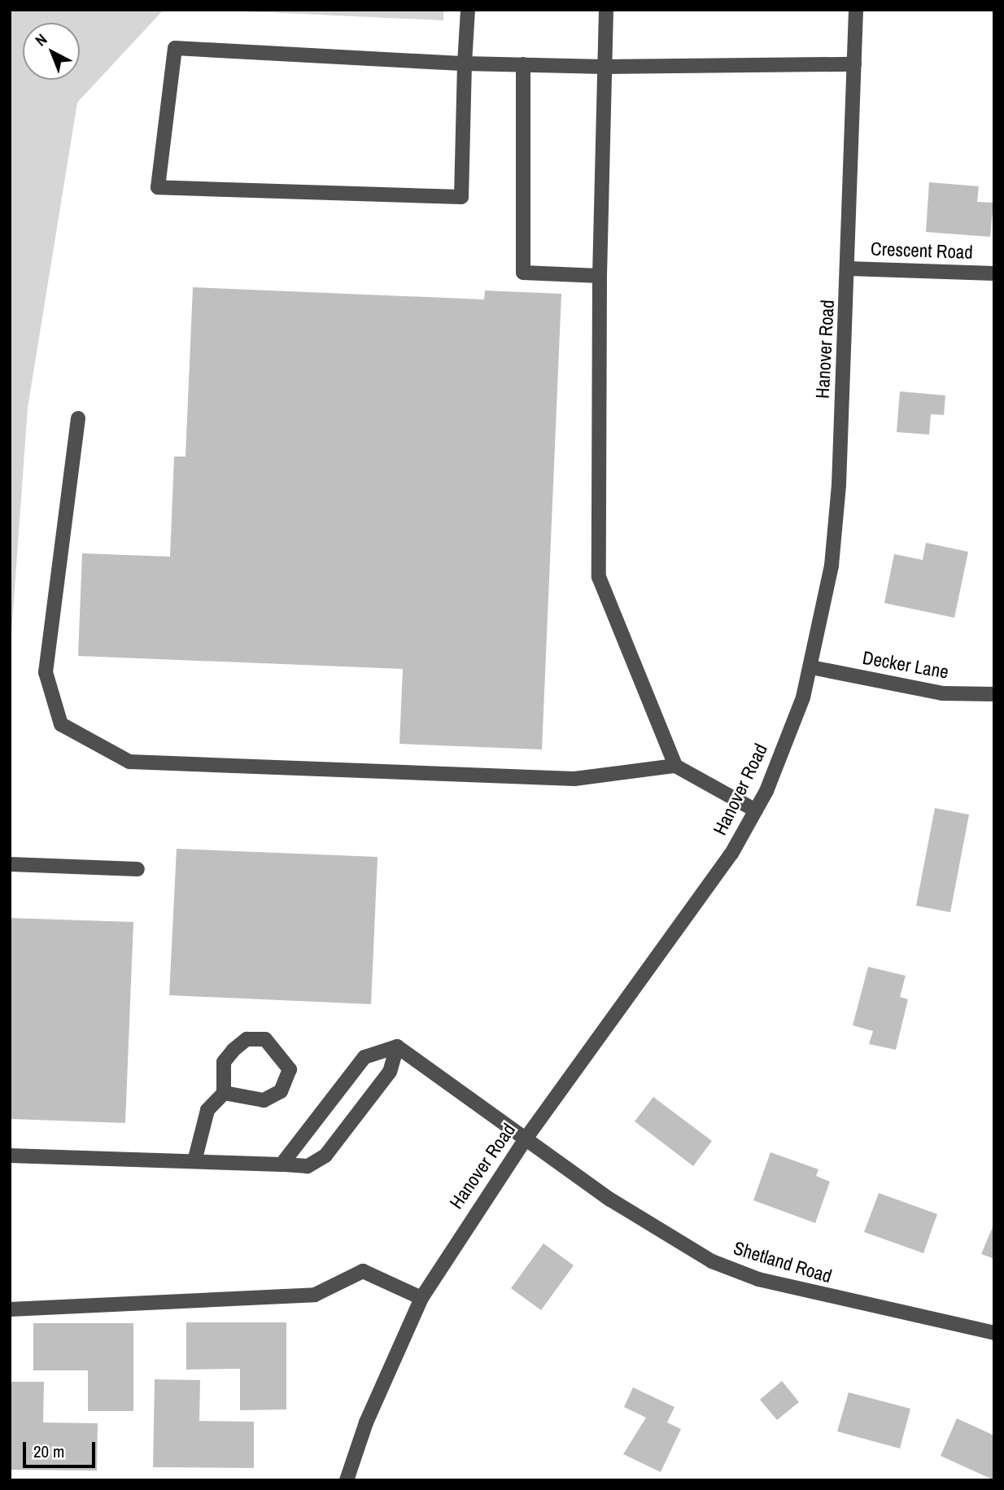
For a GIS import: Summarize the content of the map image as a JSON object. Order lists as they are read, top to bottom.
{
  "streets": {
    "street": [
      "Crescent Road",
      "Hanover Road",
      "Decker Lane",
      "Shetland Road"
    ]
  },
  "crossings": [
    ["Crescent Road", "Hanover Road"],
    ["Hanover Road", "Decker Lane"],
    ["Hanover Road", "Shetland Road"]
  ],
  "scale_bar": "20 m",
  "north": "top left"
}
